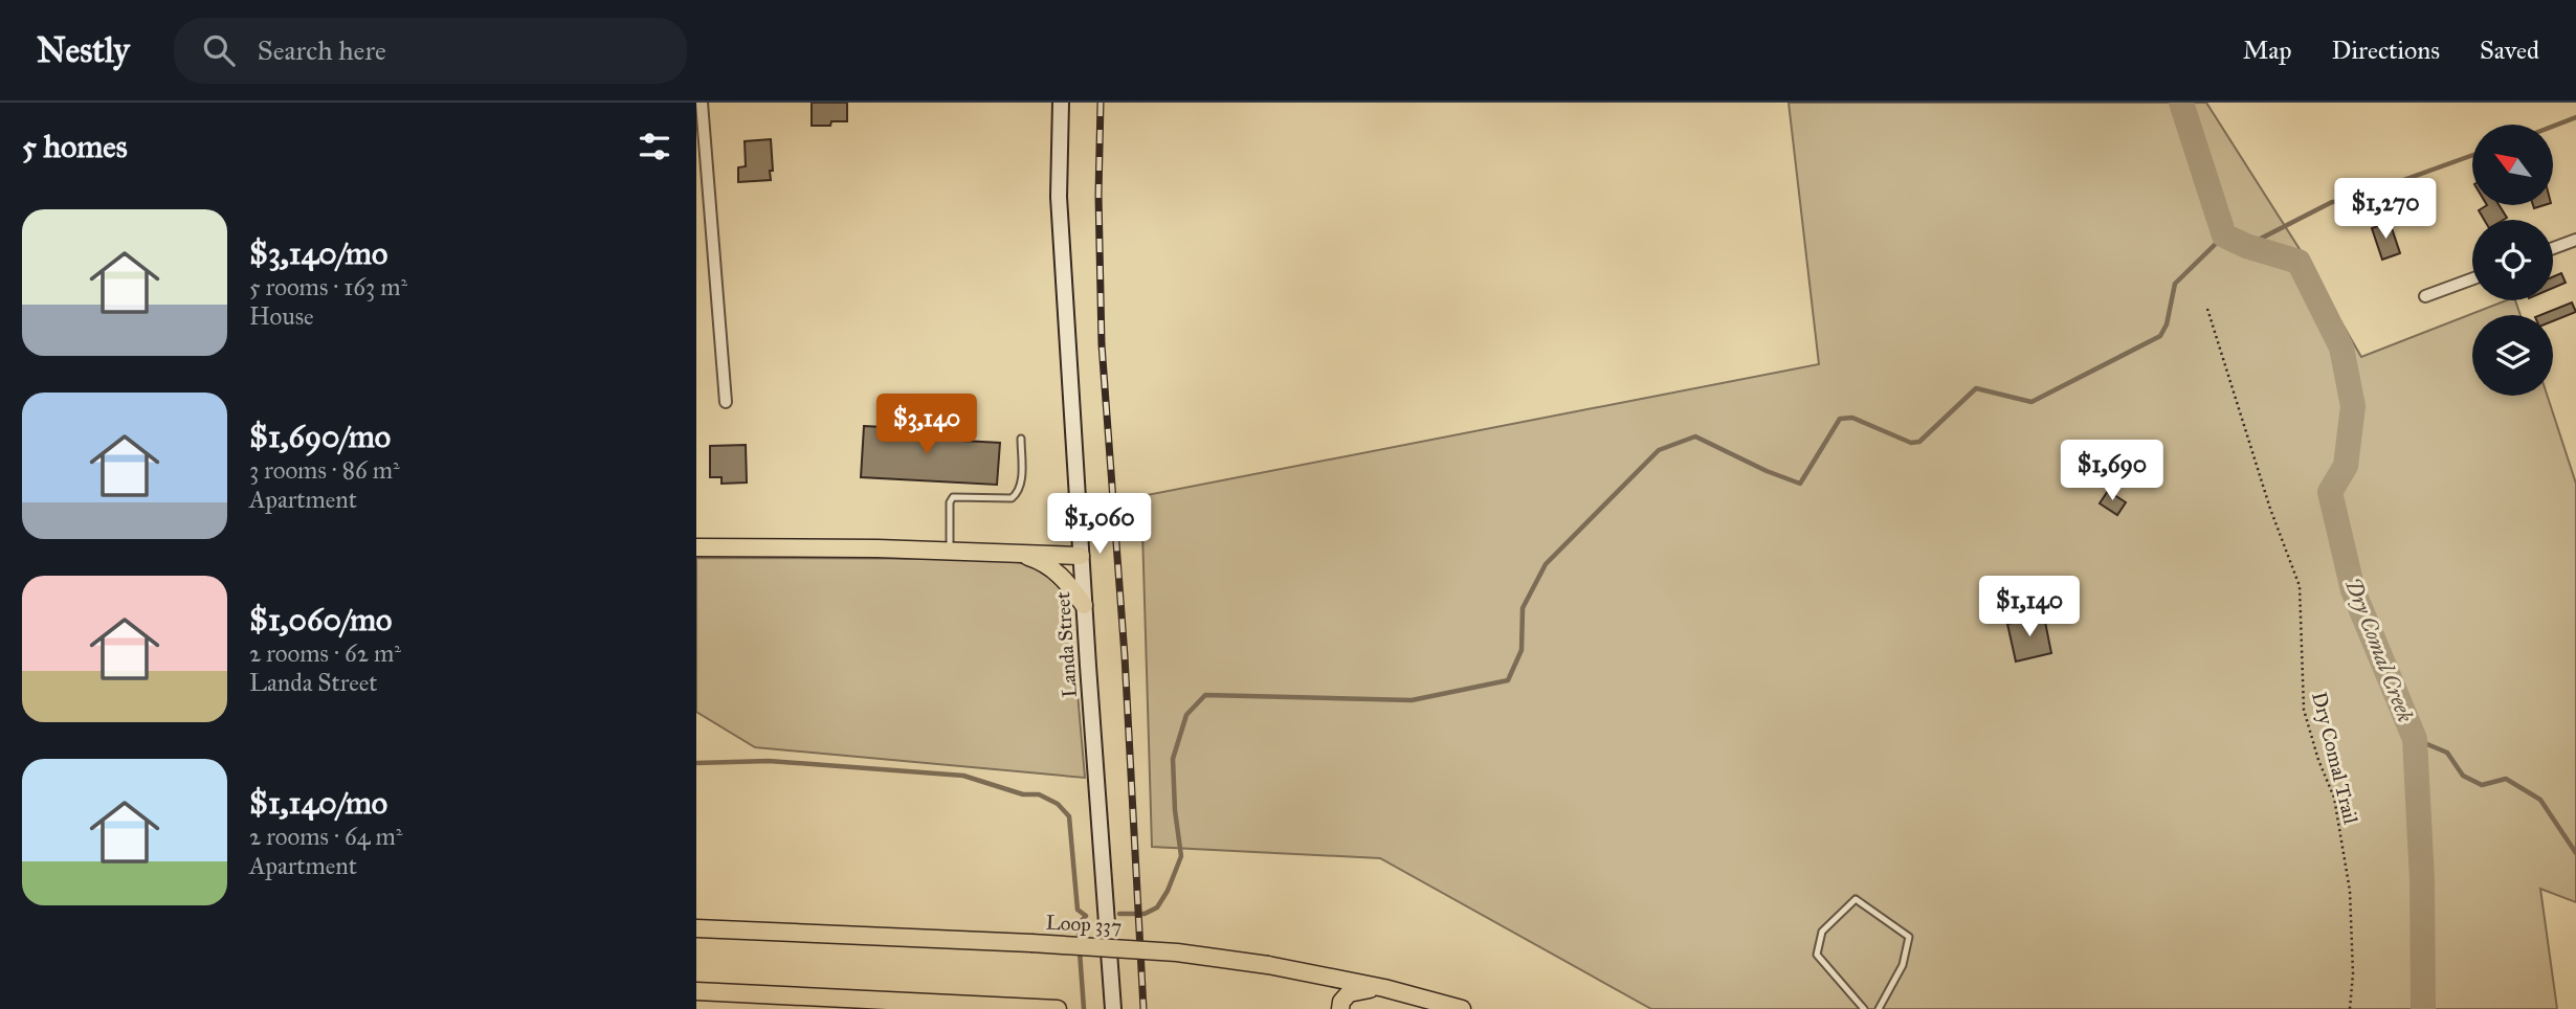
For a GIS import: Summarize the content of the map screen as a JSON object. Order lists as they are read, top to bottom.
{
  "streets": {
    "main road": ["Loop 337"],
    "street": ["Landa Street"],
    "path": ["Dry Comal Trail"]
  },
  "water": ["Dry Comal Creek"],
  "north": "top left",
  "page": {
    "header": "Nestly",
    "search": "Search here",
    "nav": ["Map", "Directions", "Saved"],
    "heading": "5 homes",
    "price": [
      "$1,270",
      "$3,140",
      "$1,690",
      "$1,060",
      "$1,140"
    ],
    "list": [
      {
        "name": "$3,140/mo",
        "note": "5 rooms · 163 m² · House"
      },
      {
        "name": "$1,690/mo",
        "note": "3 rooms · 86 m² · Apartment"
      },
      {
        "name": "$1,060/mo",
        "note": "2 rooms · 62 m² · Landa Street"
      },
      {
        "name": "$1,140/mo",
        "note": "2 rooms · 64 m² · Apartment"
      }
    ]
  }
}
